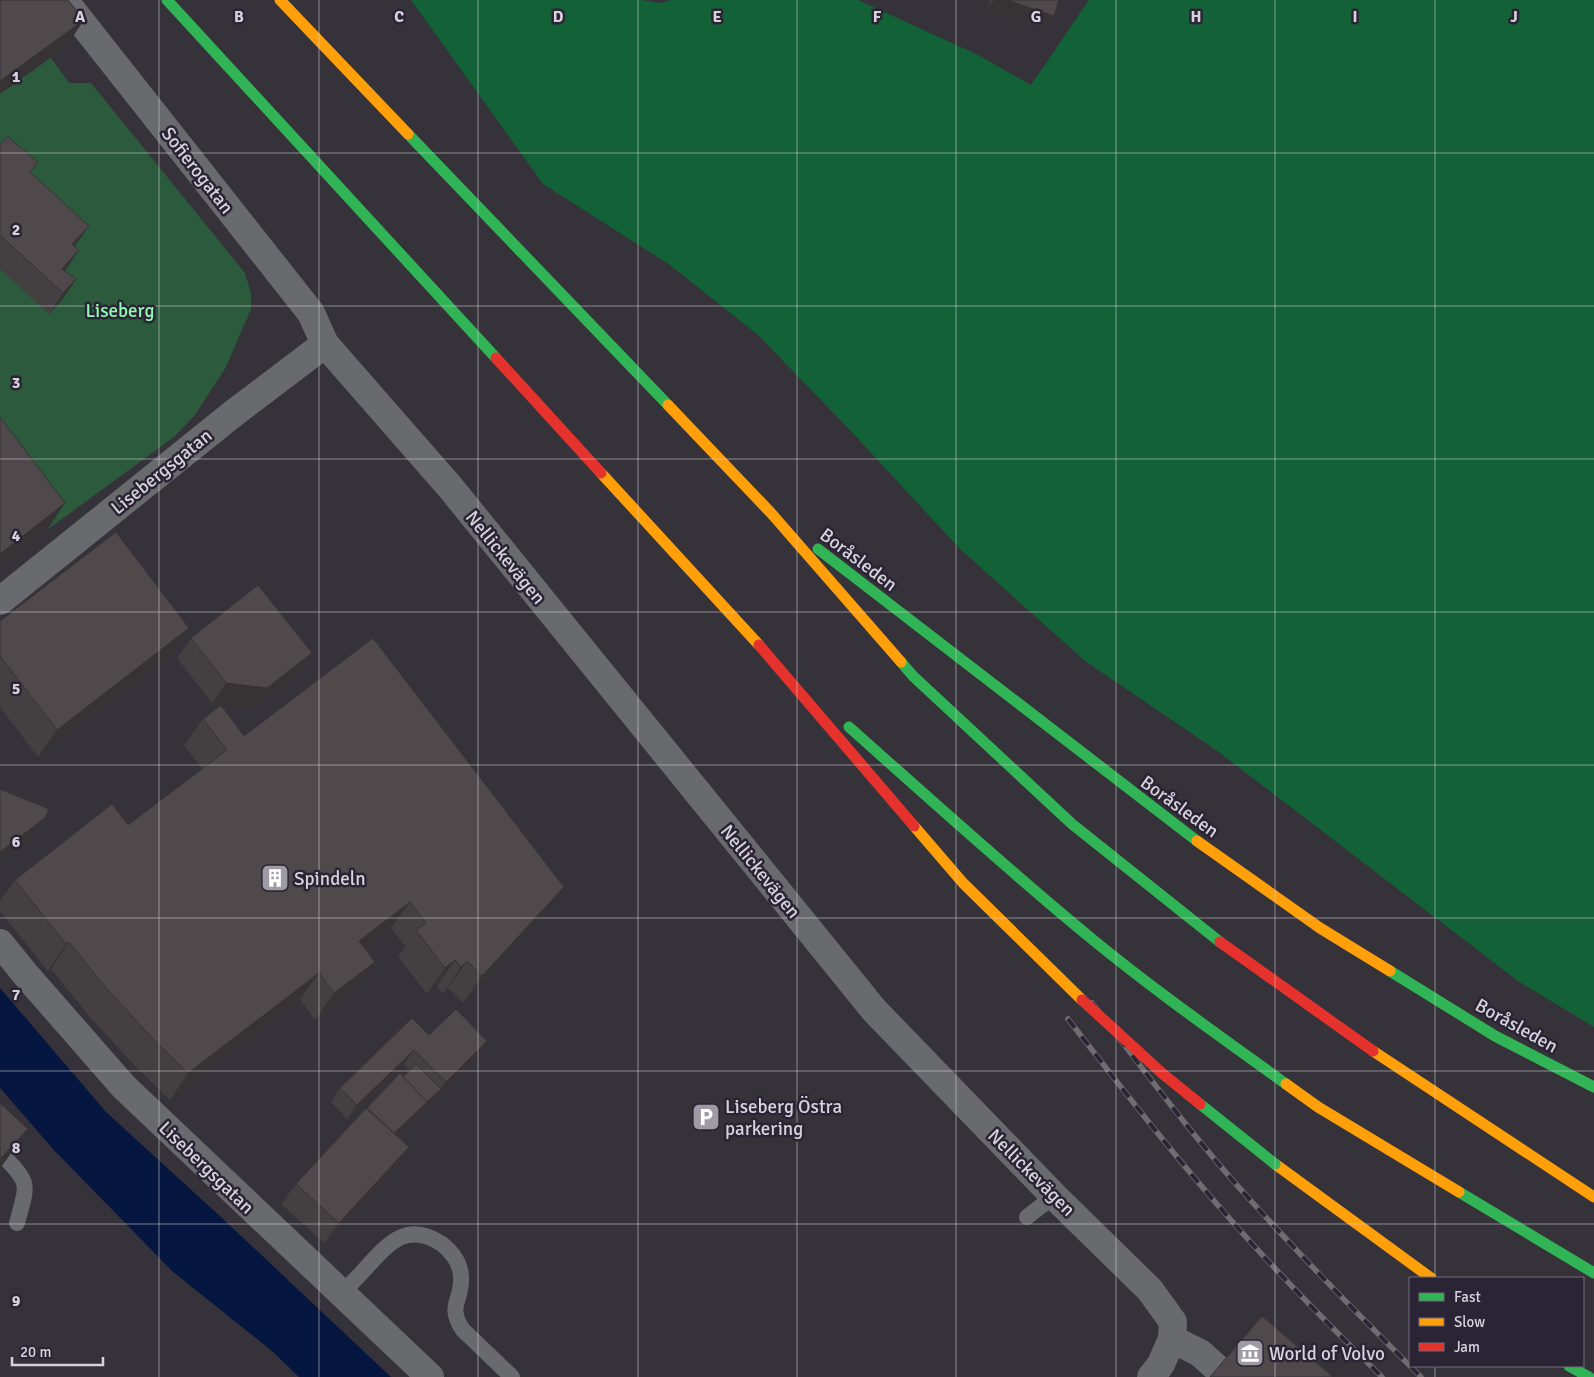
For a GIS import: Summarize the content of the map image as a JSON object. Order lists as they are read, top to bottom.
{
  "streets": {
    "highway": ["Boråsleden"],
    "street": ["Sofierogatan", "Lisebergsgatan", "Nellickevägen"]
  },
  "crossings": [
    ["Sofierogatan", "Lisebergsgatan"],
    ["Sofierogatan", "Nellickevägen"],
    ["Lisebergsgatan", "Nellickevägen"]
  ],
  "parks": ["Liseberg"],
  "places": {
    "building": ["Spindeln"],
    "parking": ["Liseberg Östra parkering"],
    "museum": ["World of Volvo"]
  },
  "legend": ["Fast", "Slow", "Jam"],
  "scale_bar": "20 m",
  "grid": {
    "columns": [
      "A",
      "B",
      "C",
      "D",
      "E",
      "F",
      "G",
      "H",
      "I",
      "J"
    ],
    "rows": [
      "1",
      "2",
      "3",
      "4",
      "5",
      "6",
      "7",
      "8",
      "9"
    ]
  }
}
